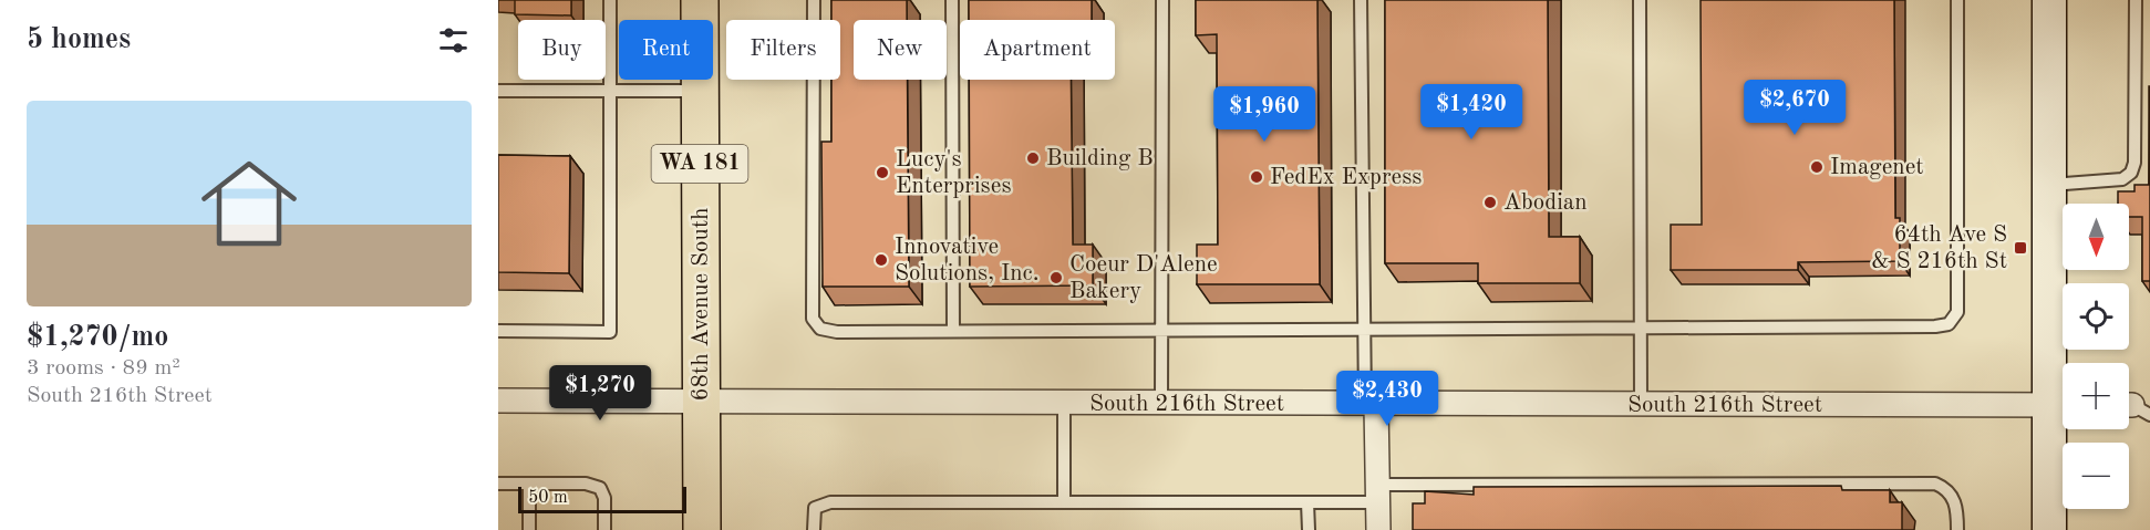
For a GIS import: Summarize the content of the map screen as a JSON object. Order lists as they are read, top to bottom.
{
  "streets": {
    "main road": ["WA 181", "68th Avenue South"],
    "street": ["South 216th Street"]
  },
  "crossings": [
    ["68th Avenue South", "South 216th Street"]
  ],
  "places": {
    "other": [
      "Building B",
      "Imagenet",
      "Lucy's Enterprises",
      "FedEx Express",
      "Abodian",
      "Innovative Solutions, Inc.",
      "Coeur D'Alene Bakery"
    ],
    "transit": ["64th Ave S & S 216th St"]
  },
  "scale_bar": "50 m",
  "north": "bottom",
  "page": {
    "heading": "5 homes",
    "chip": [
      "Buy",
      "Rent",
      "Filters",
      "New",
      "Apartment"
    ],
    "list": [
      {
        "name": "$1,270/mo",
        "note": "3 rooms · 89 m² · South 216th Street"
      }
    ],
    "price": [
      "$2,670",
      "$1,420",
      "$1,960",
      "$1,270",
      "$2,430"
    ],
    "map_buttons": ["+", "−"],
    "scale": "50 m"
  }
}
